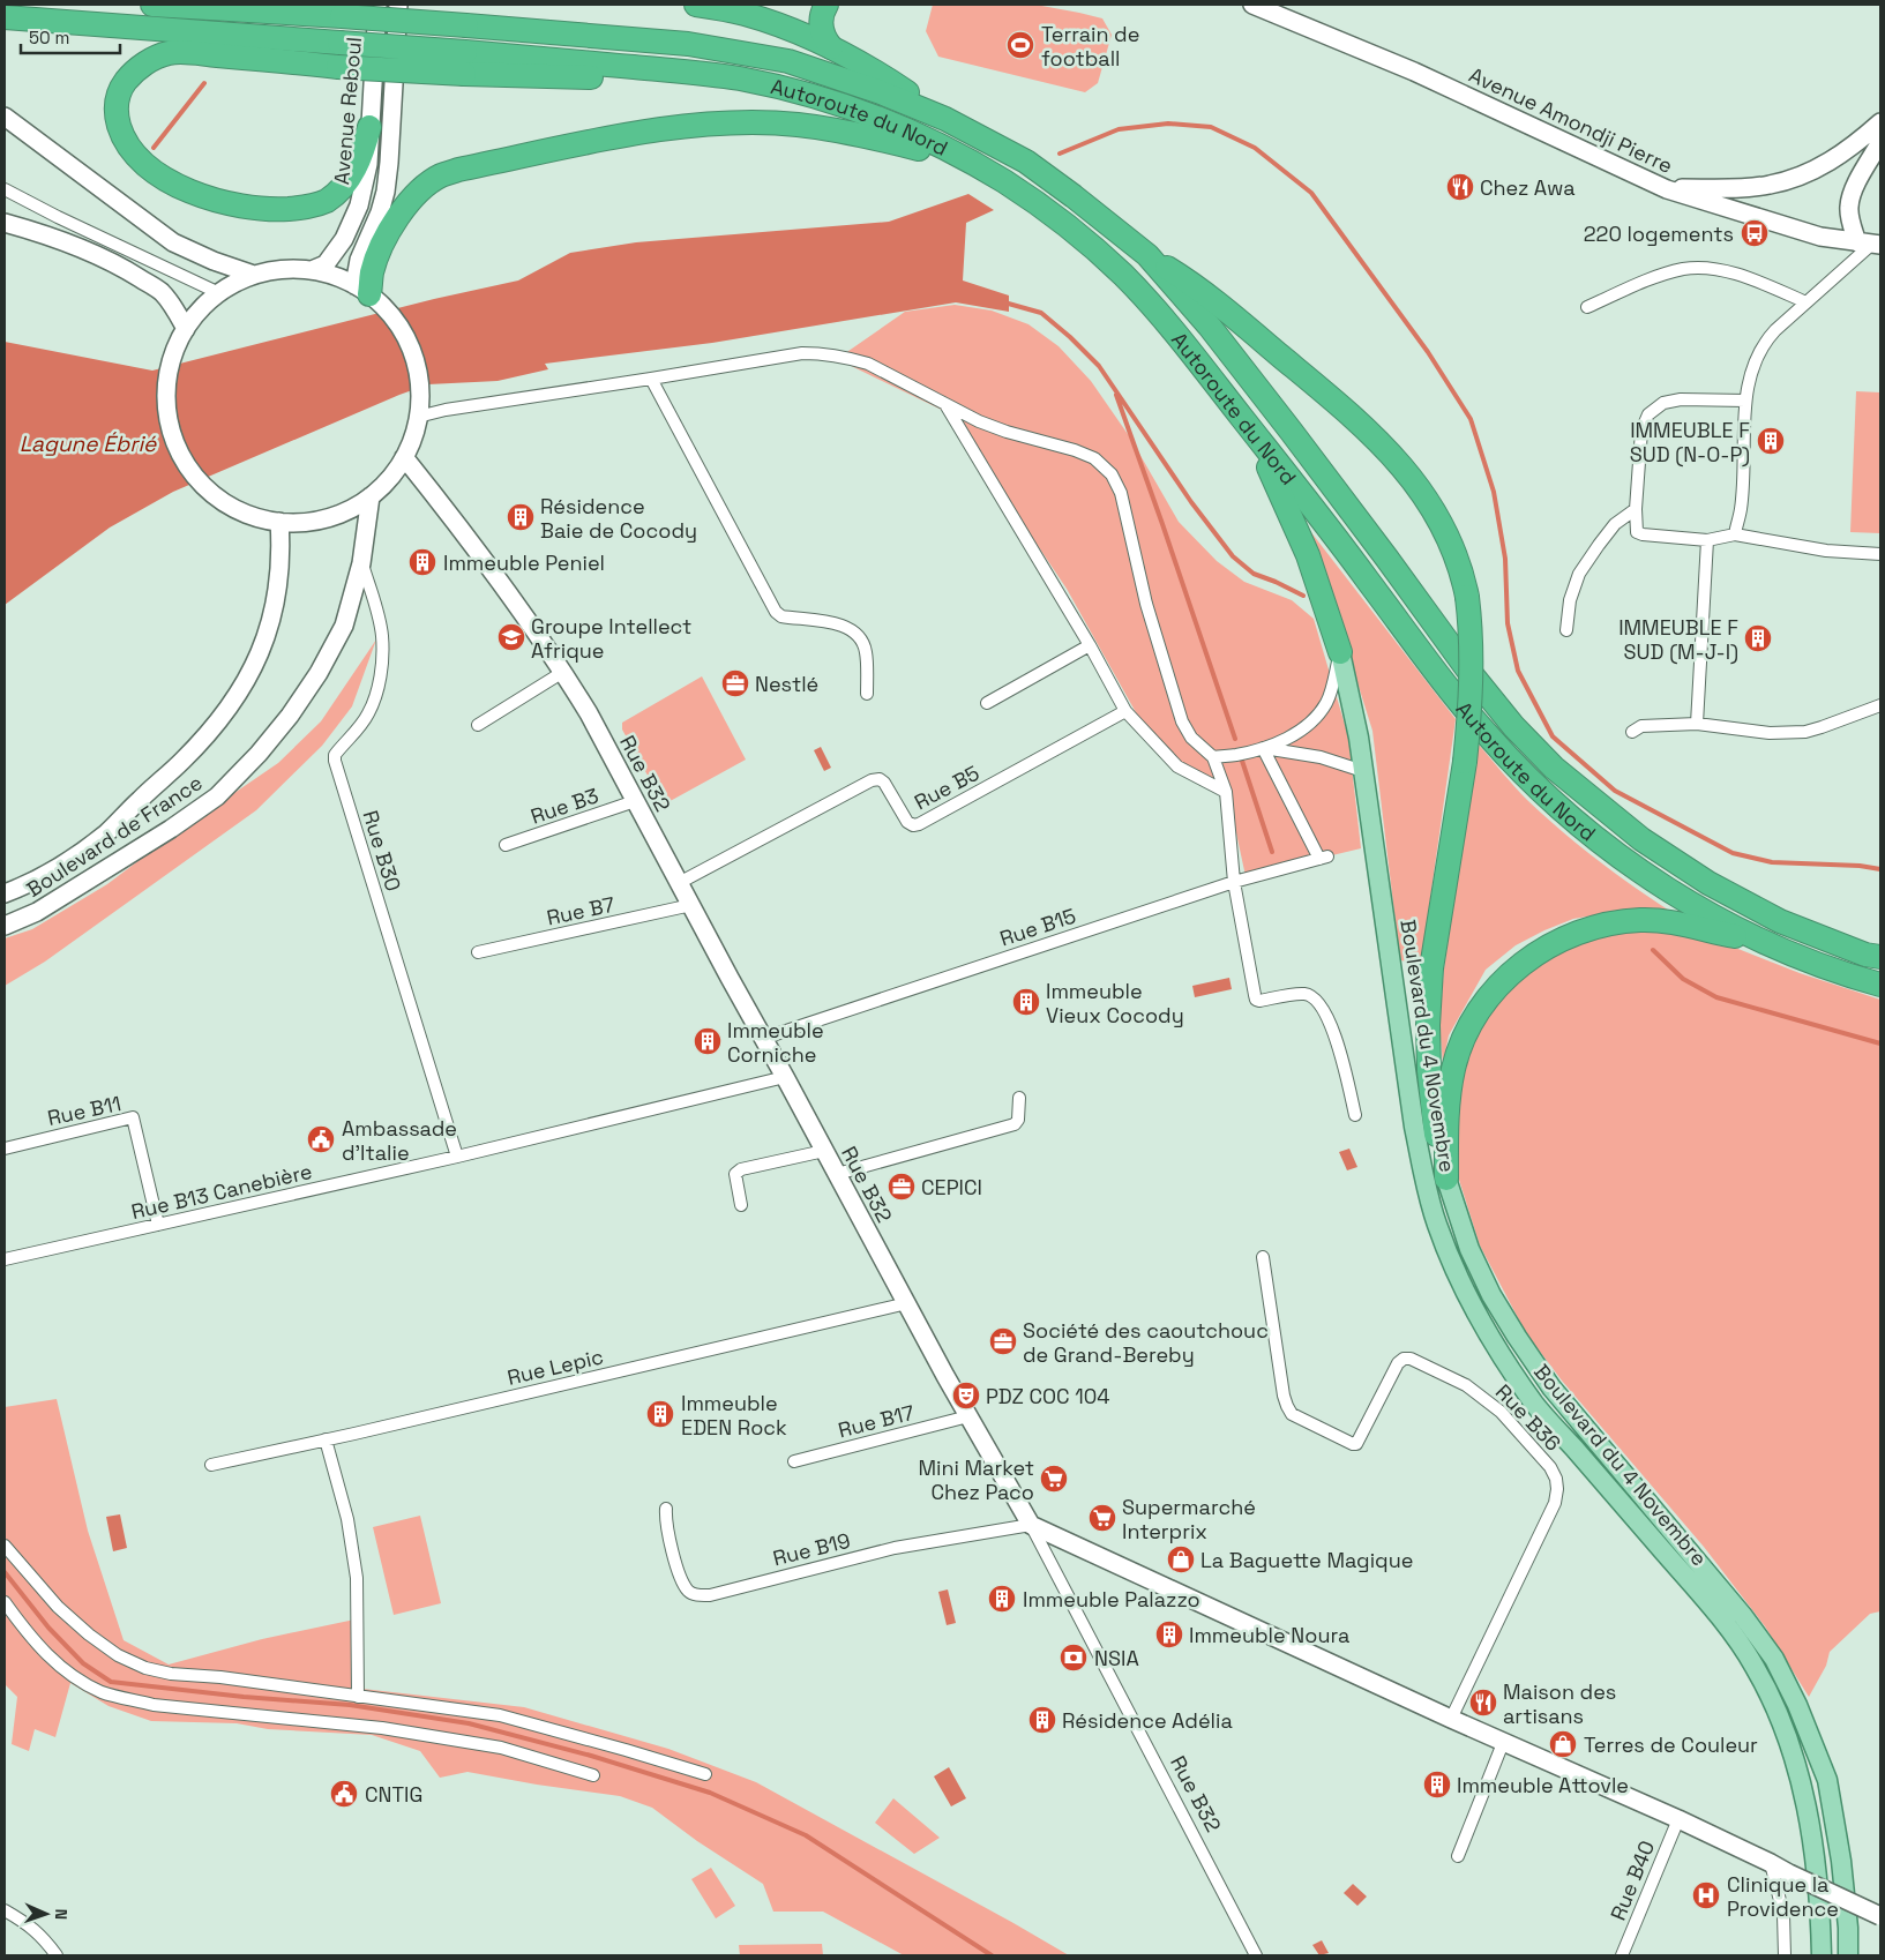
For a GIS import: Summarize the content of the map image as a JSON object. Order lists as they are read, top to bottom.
{
  "streets": {
    "highway": ["Autoroute du Nord"],
    "main road": ["Boulevard du 4 Novembre"],
    "street": [
      "Avenue Reboul",
      "Avenue Amondji Pierre",
      "Rue B32",
      "Rue B5",
      "Rue B3",
      "Boulevard de France",
      "Rue B30",
      "Rue B7",
      "Rue B15",
      "Rue B11",
      "Rue B13 Canebière",
      "Rue Lepic",
      "Rue B36",
      "Rue B17",
      "Rue B19",
      "Rue B40"
    ]
  },
  "crossings": [
    ["Rue B32", "Rue B5"],
    ["Rue B32", "Rue B3"],
    ["Rue B32", "Rue B7"],
    ["Rue B32", "Rue B15"],
    ["Rue B32", "Rue B13 Canebière"],
    ["Rue B32", "Rue Lepic"],
    ["Rue B32", "Rue B17"],
    ["Rue B32", "Rue B19"],
    ["Boulevard de France", "Rue B30"],
    ["Rue B30", "Rue B13 Canebière"],
    ["Rue B11", "Rue B13 Canebière"]
  ],
  "water": ["Lagune Ébrié"],
  "places": {
    "sports": ["Terrain de football"],
    "restaurant": ["Chez Awa", "Maison des artisans"],
    "bus stop": ["220 logements"],
    "building": [
      "IMMEUBLE F SUD (N-O-P)",
      "Résidence Baie de Cocody",
      "Immeuble Peniel",
      "IMMEUBLE F SUD (M-J-I)",
      "Immeuble Vieux Cocody",
      "Immeuble Corniche",
      "Immeuble EDEN Rock",
      "Immeuble Palazzo",
      "Immeuble Noura",
      "Résidence Adélia",
      "Immeuble Attovle"
    ],
    "school or university": ["Groupe Intellect Afrique"],
    "office": ["Nestlé", "CEPICI", "Société des caoutchouc de Grand-Bereby"],
    "public building": ["Ambassade d’Italie", "CNTIG"],
    "theatre": ["PDZ COC 104"],
    "supermarket": ["Mini Market Chez Paco", "Supermarché Interprix"],
    "shop": ["La Baguette Magique", "Terres de Couleur"],
    "bank": ["NSIA"],
    "hospital": ["Clinique la Providence"]
  },
  "scale_bar": "50 m",
  "north": "right"
}
